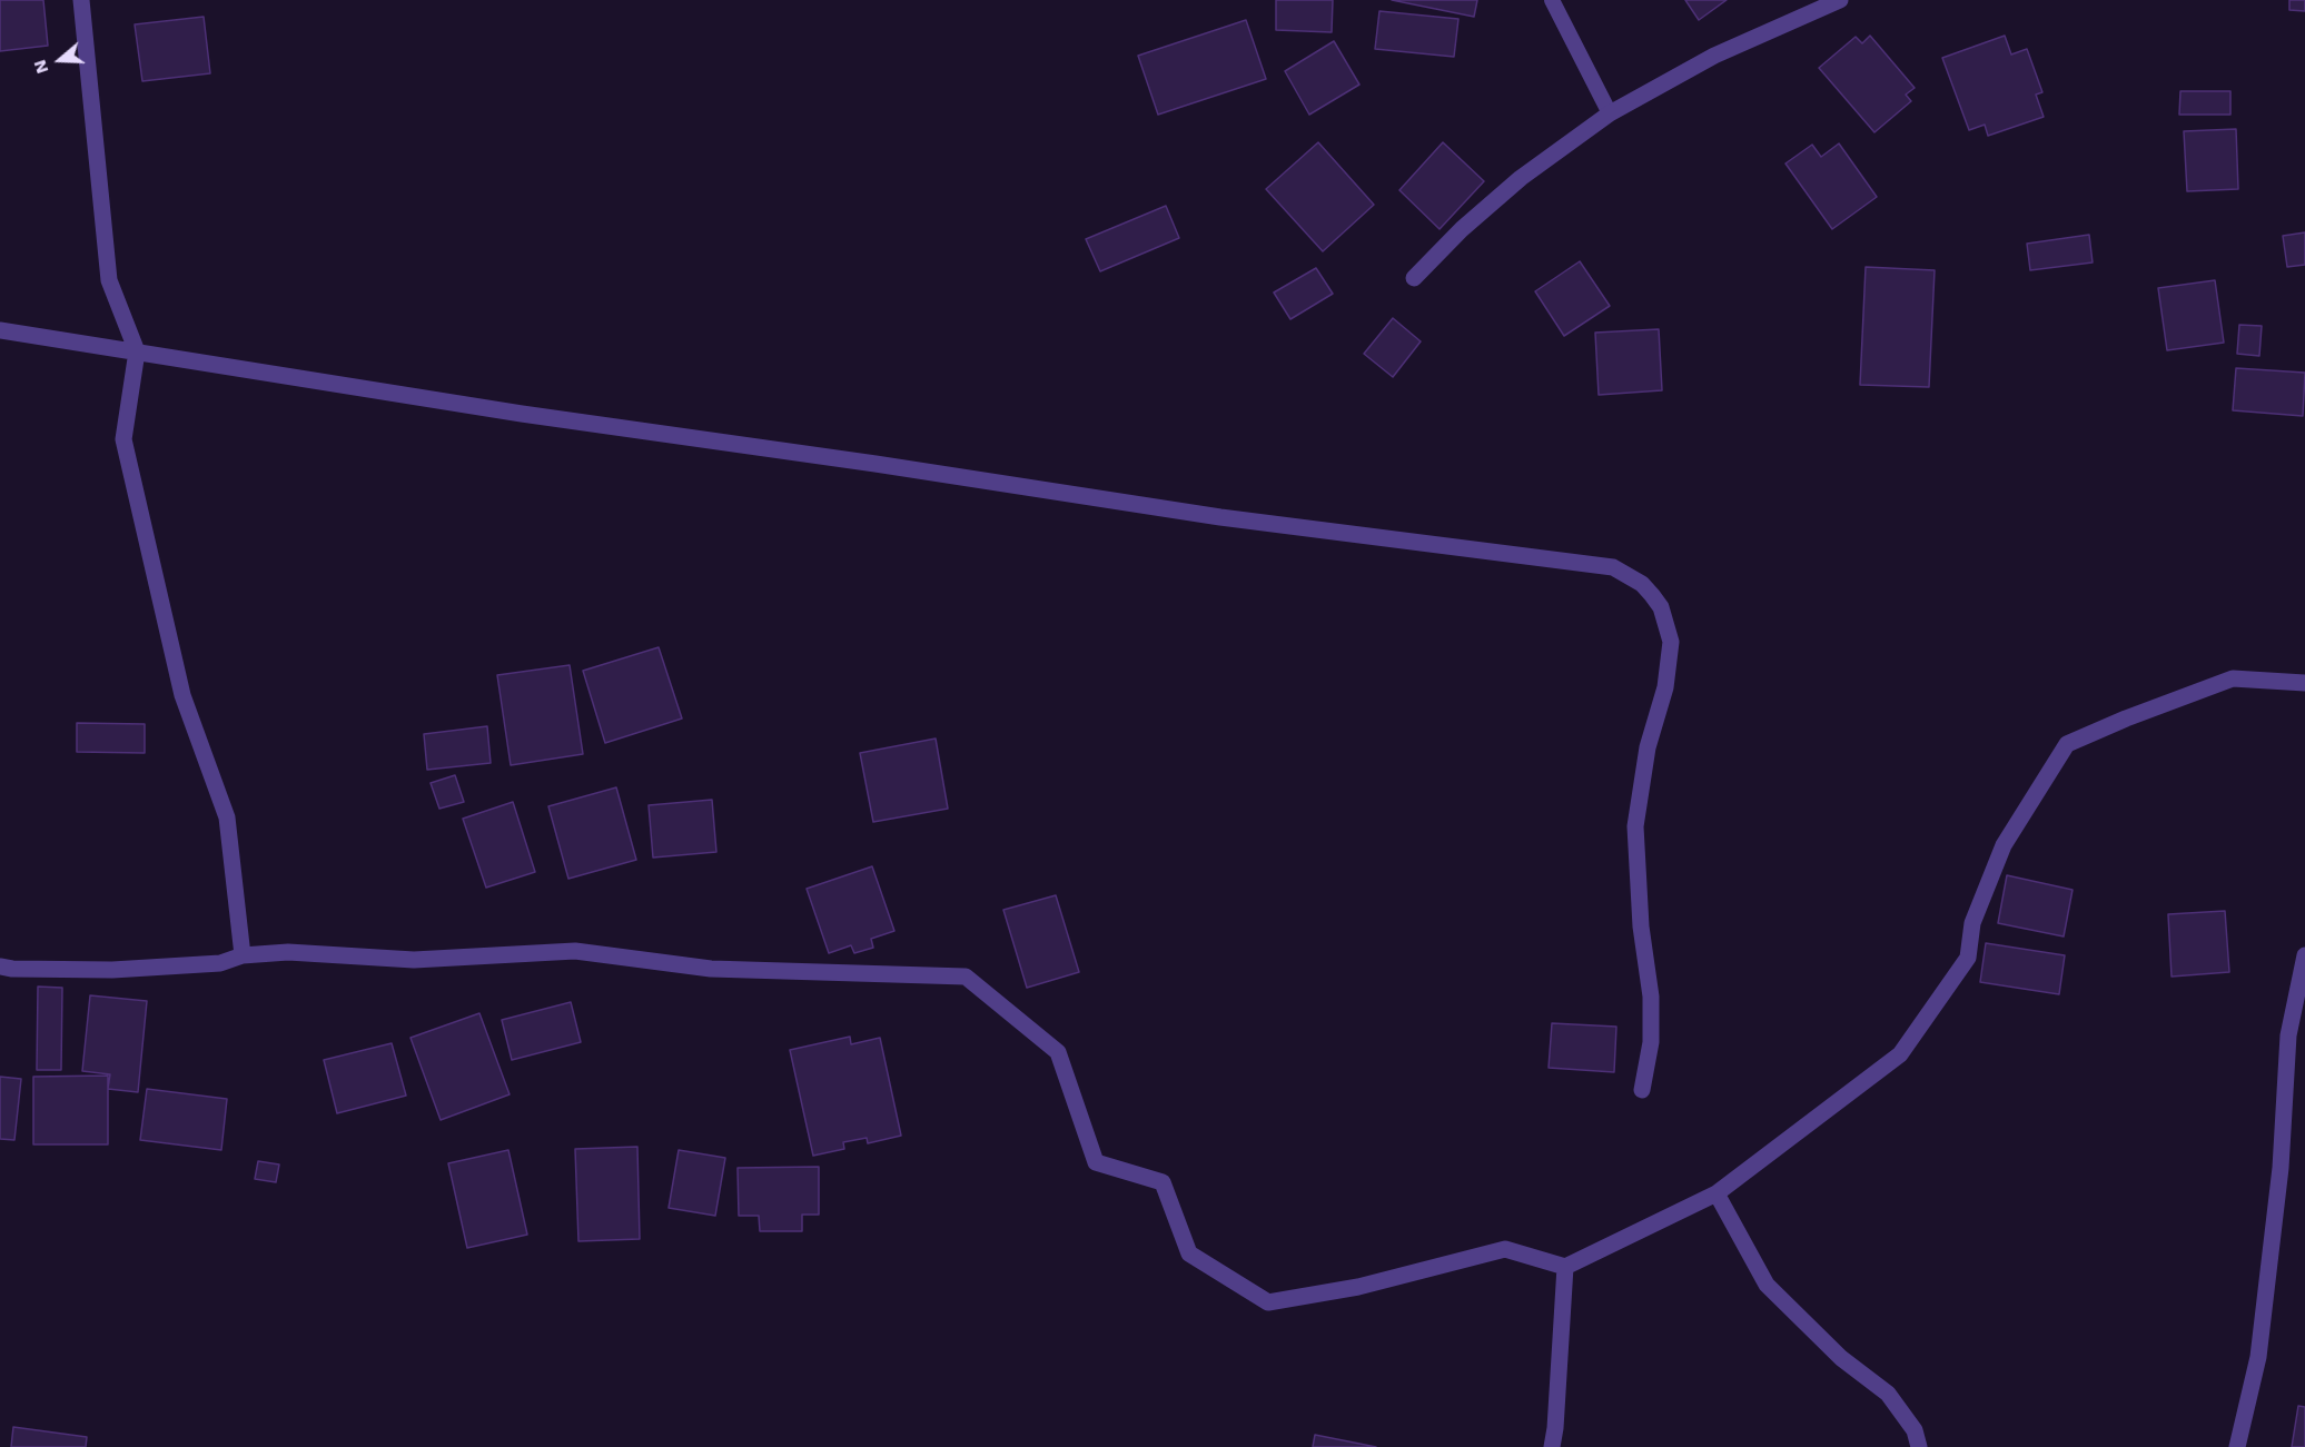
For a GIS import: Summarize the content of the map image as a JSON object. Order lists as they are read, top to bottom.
{
  "north": "left"
}
